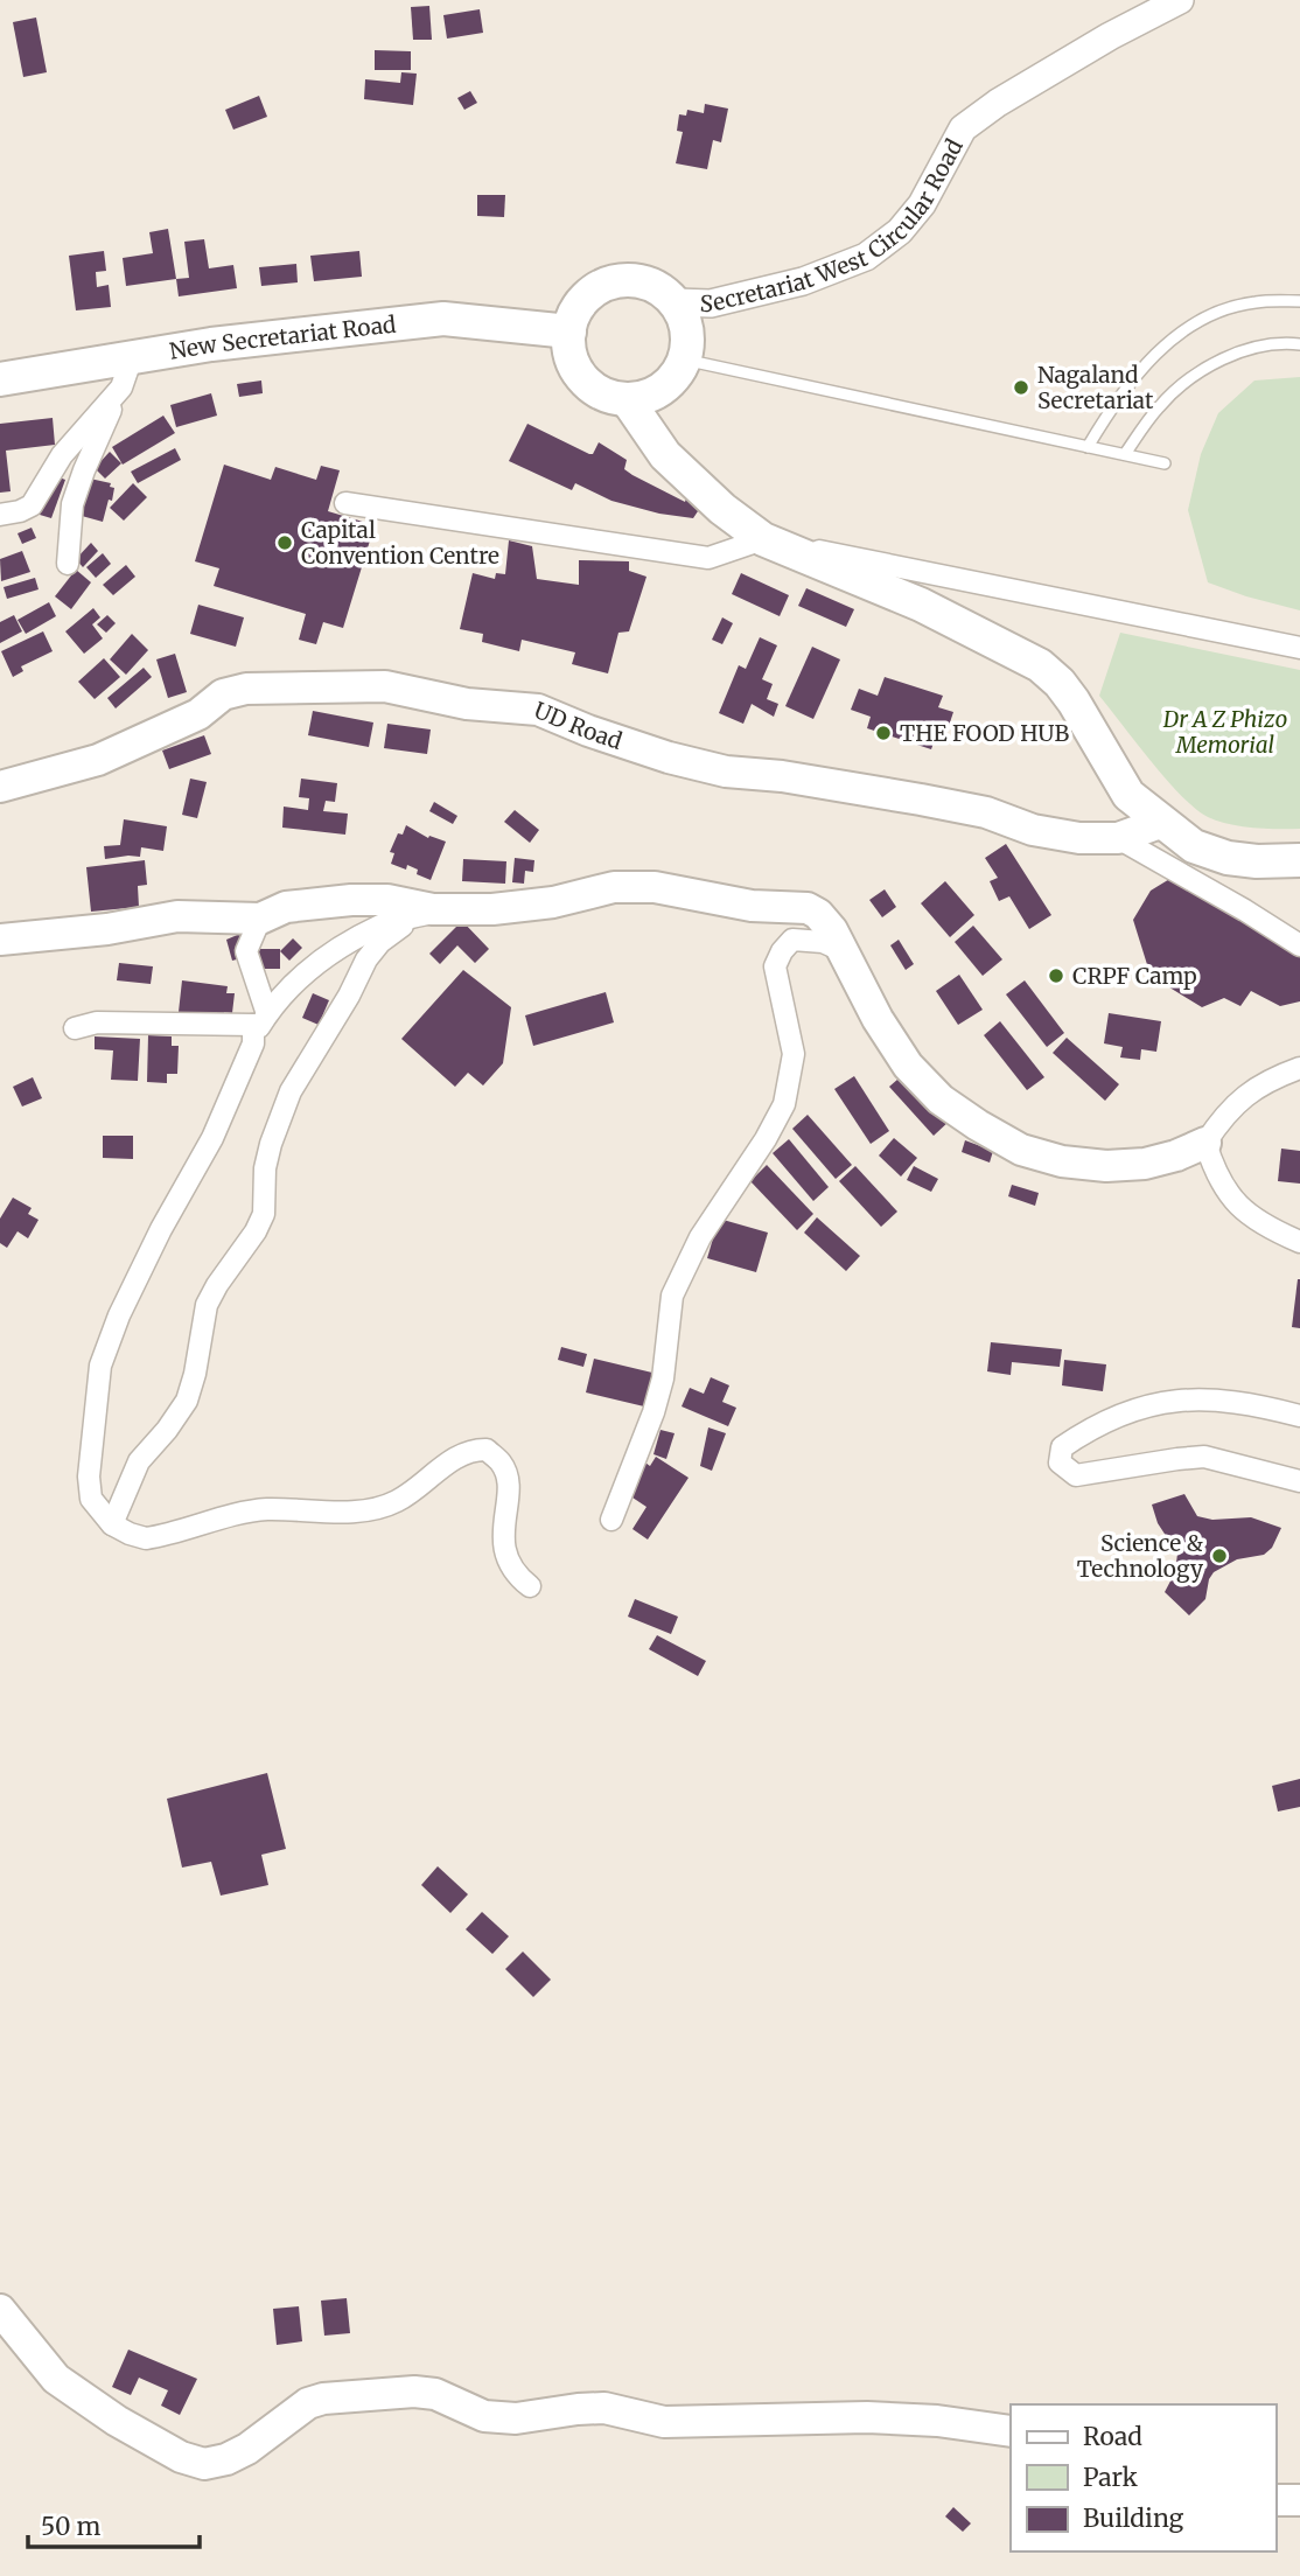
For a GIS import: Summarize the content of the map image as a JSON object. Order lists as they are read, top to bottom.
{
  "streets": {
    "main road": ["New Secretariat Road", "UD Road"],
    "street": ["Secretariat West Circular Road"]
  },
  "crossings": [
    ["Secretariat West Circular Road", "New Secretariat Road"]
  ],
  "parks": ["Dr A Z Phizo Memorial"],
  "places": [
    "Nagaland Secretariat",
    "Capital Convention Centre",
    "THE FOOD HUB",
    "CRPF Camp",
    "Science & Technology"
  ],
  "legend": ["Road", "Park", "Building"],
  "scale_bar": "50 m"
}
